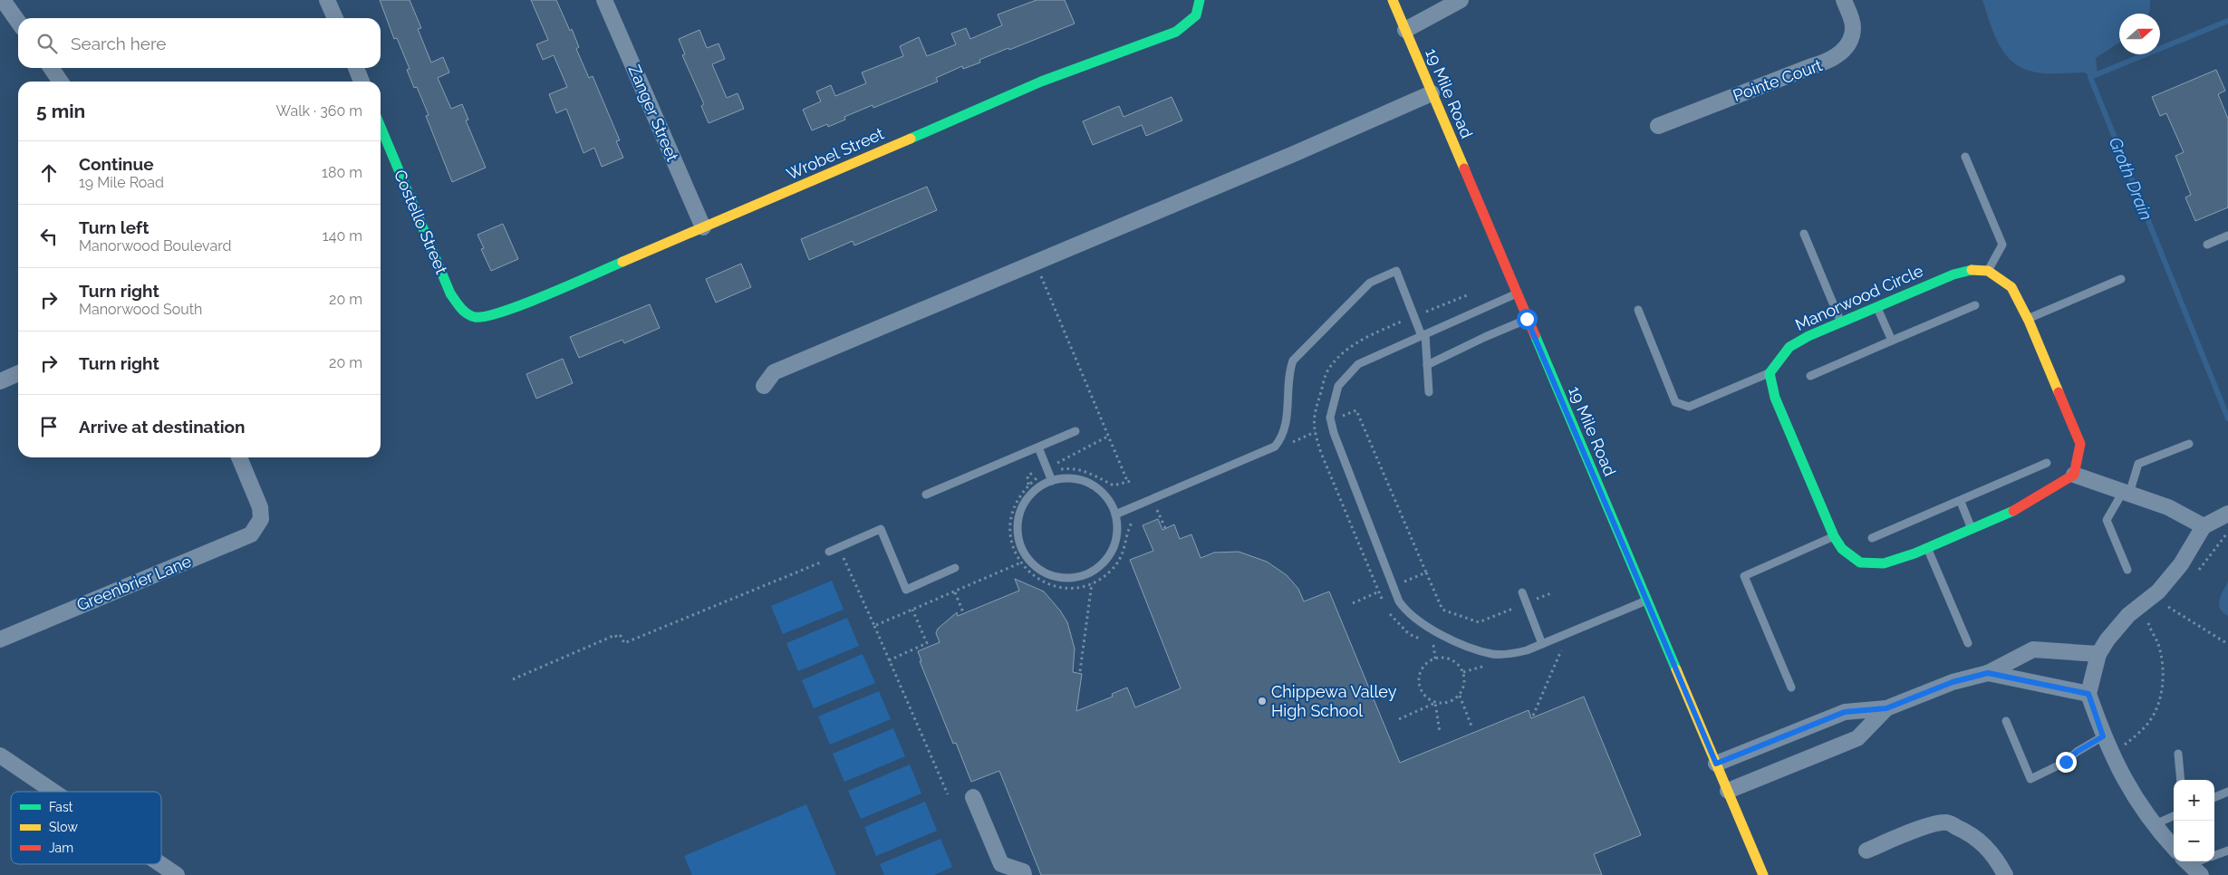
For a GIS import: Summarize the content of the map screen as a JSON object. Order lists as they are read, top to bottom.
{
  "streets": {
    "street": [
      "Pointe Court",
      "19 Mile Road",
      "Zanger Street",
      "Wrobel Street",
      "Costello Street",
      "Manorwood Circle",
      "Greenbrier Lane"
    ]
  },
  "crossings": [
    ["Zanger Street", "Wrobel Street"],
    ["Wrobel Street", "Costello Street"]
  ],
  "water": ["Groth Drain"],
  "places": ["Chippewa Valley High School"],
  "legend": ["Fast", "Slow", "Jam"],
  "north": "right",
  "page": {
    "search": "Search here",
    "heading": ["5 min", "Walk · 360 m"],
    "list": [
      ["Continue", "19 Mile Road", "180 m"],
      ["Turn left", "Manorwood Boulevard", "140 m"],
      ["Turn right", "Manorwood South", "20 m"],
      ["Turn right", "20 m"],
      "Arrive at destination"
    ],
    "map_buttons": ["+", "−"]
  }
}
